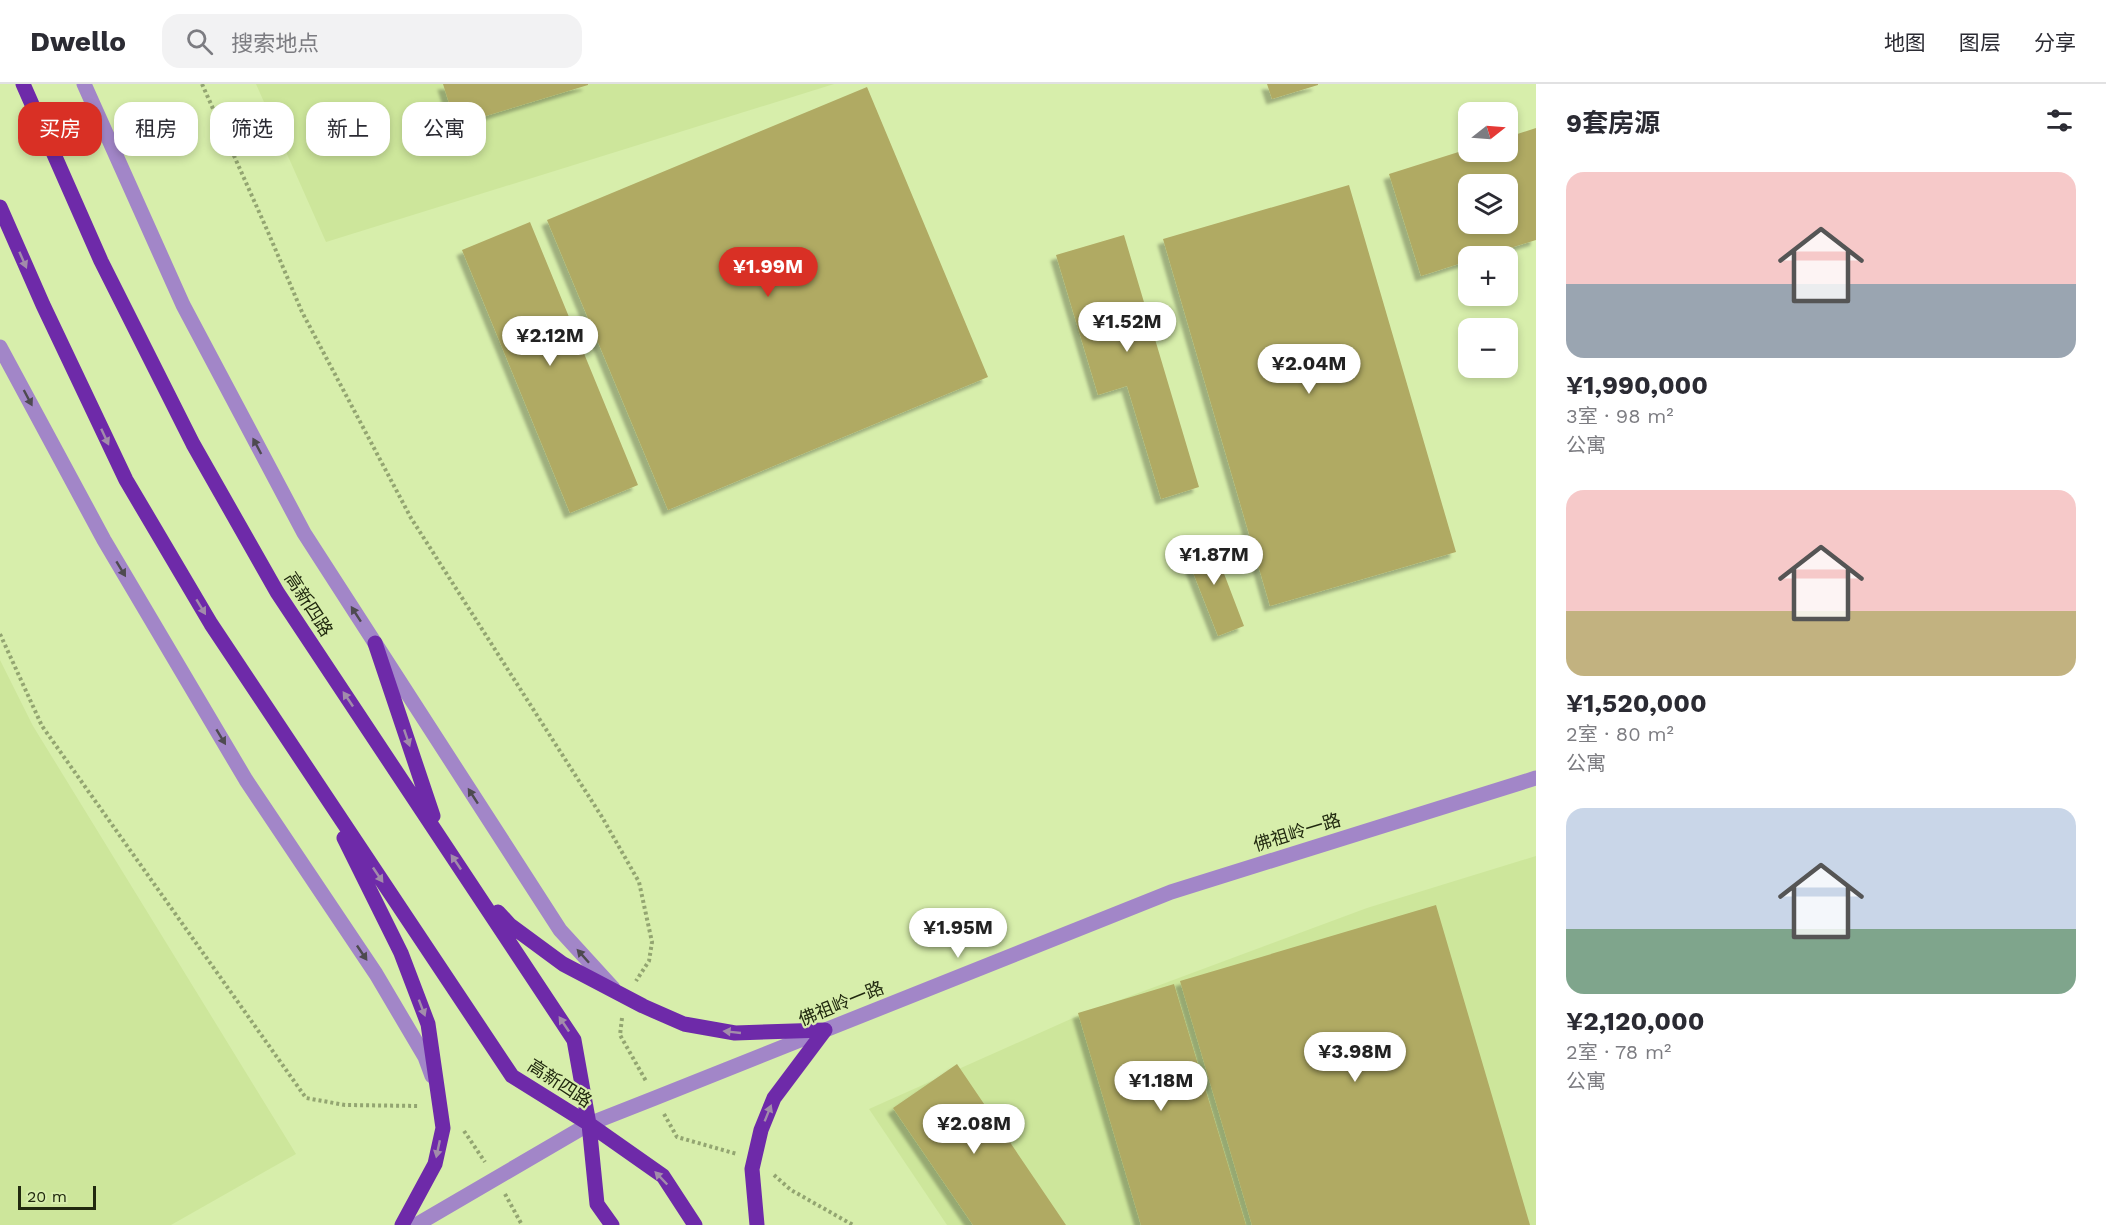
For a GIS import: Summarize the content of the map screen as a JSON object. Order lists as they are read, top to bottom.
{
  "streets": {
    "main road": ["高新四路"],
    "street": ["佛祖岭一路"]
  },
  "crossings": [
    ["高新四路", "佛祖岭一路"]
  ],
  "scale_bar": "20 m",
  "north": "right",
  "page": {
    "header": "Dwello",
    "search": "搜索地点",
    "nav": ["地图", "图层", "分享"],
    "heading": "9套房源",
    "map_buttons": ["+", "−"],
    "chip": [
      "买房",
      "租房",
      "筛选",
      "新上",
      "公寓"
    ],
    "list": [
      {
        "name": "¥1,990,000",
        "note": "3室 · 98 m² · 公寓"
      },
      {
        "name": "¥1,520,000",
        "note": "2室 · 80 m² · 公寓"
      },
      {
        "name": "¥2,120,000",
        "note": "2室 · 78 m² · 公寓"
      }
    ],
    "price": [
      "¥1.99M",
      "¥1.52M",
      "¥2.12M",
      "¥2.04M",
      "¥1.87M",
      "¥1.95M",
      "¥3.98M",
      "¥1.18M",
      "¥2.08M"
    ],
    "scale": "20 m"
  }
}
